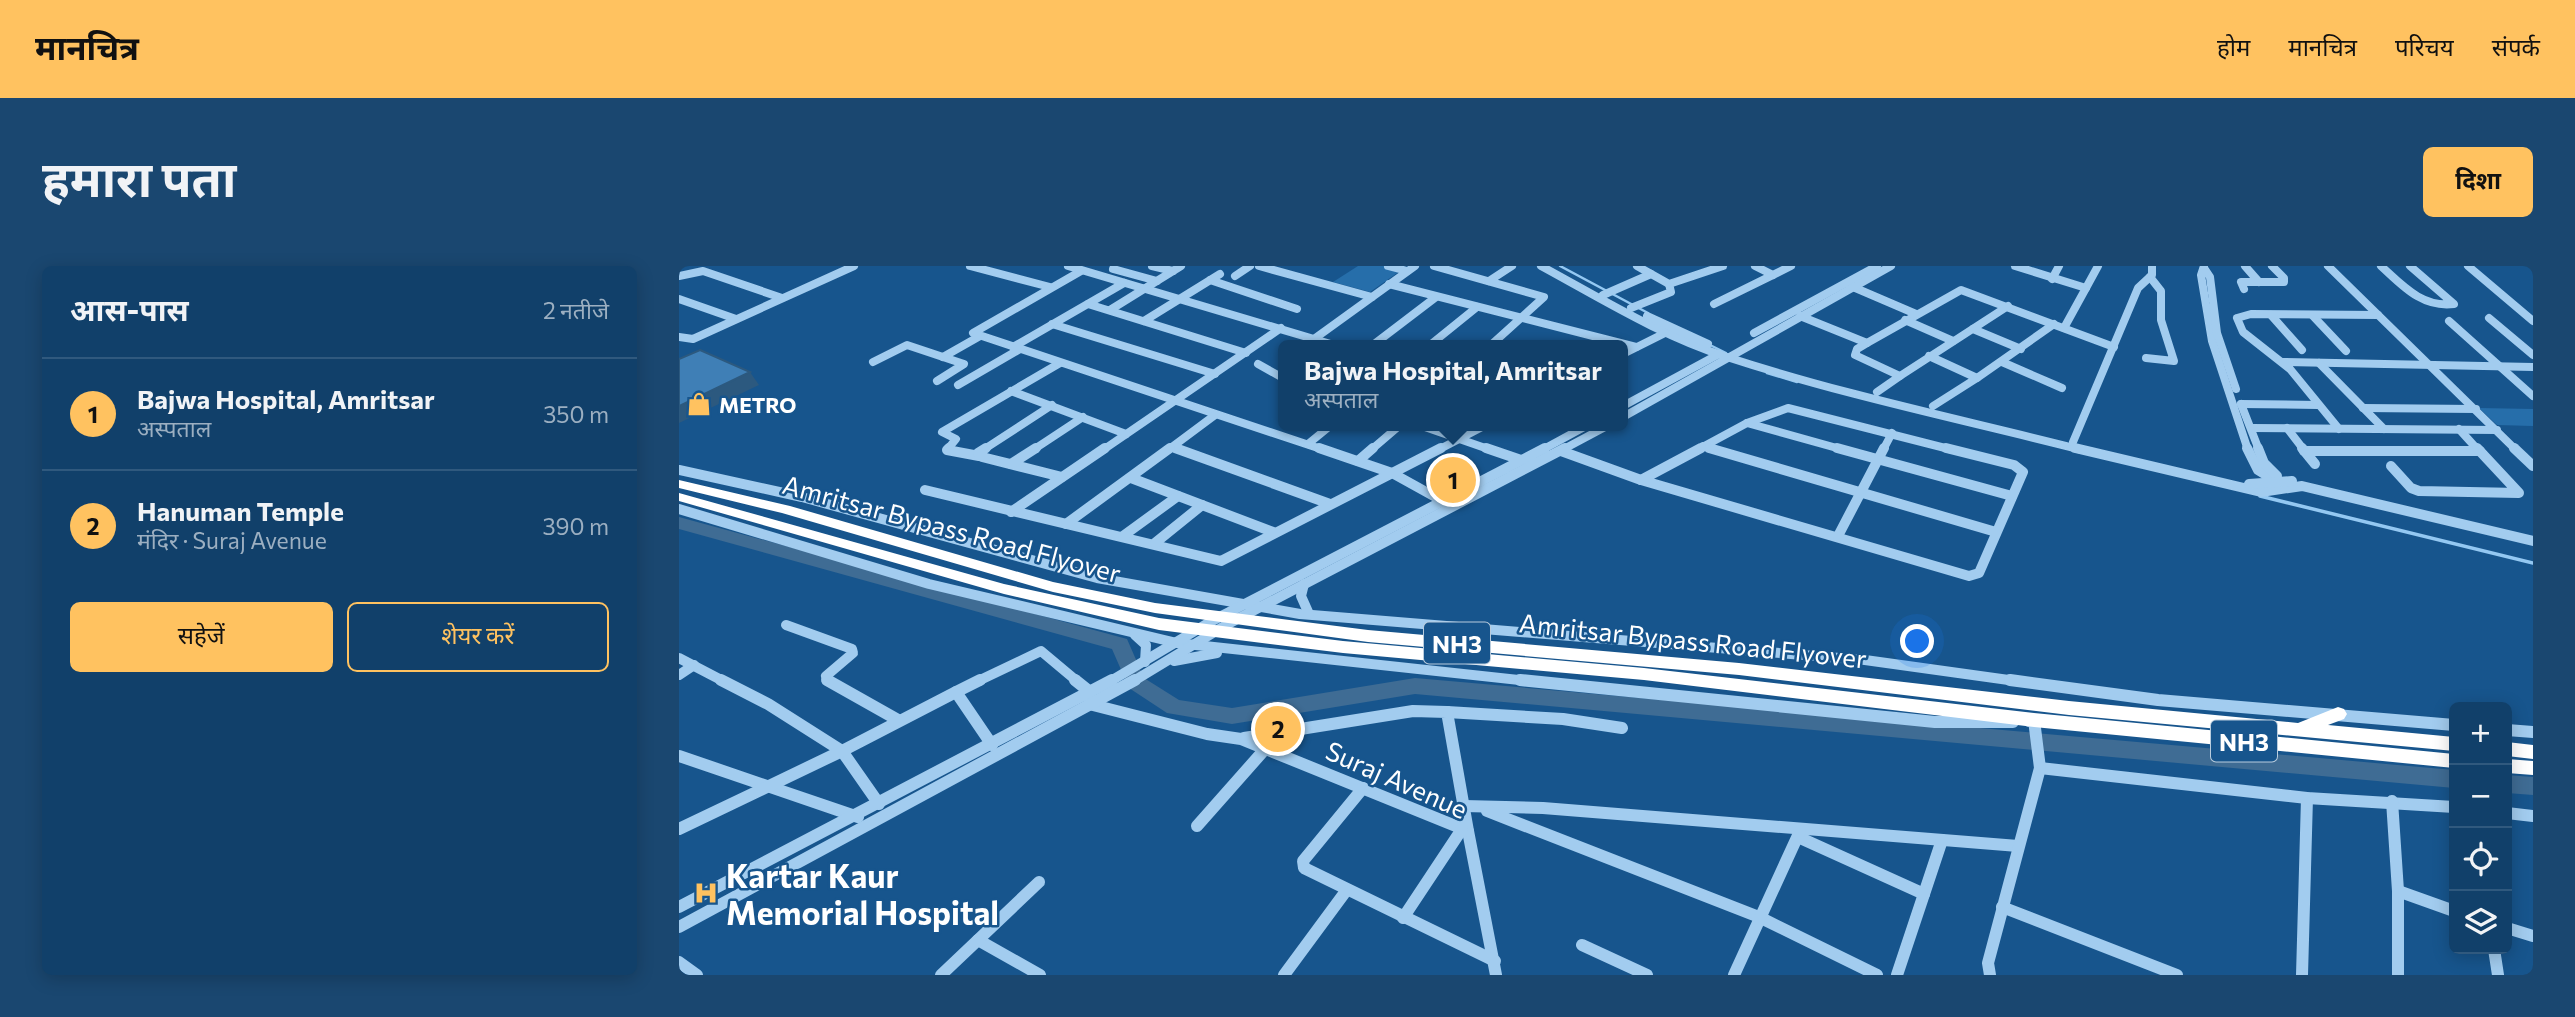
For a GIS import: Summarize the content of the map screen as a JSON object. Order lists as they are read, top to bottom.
{
  "streets": {
    "highway": ["Amritsar Bypass Road Flyover", "NH3"],
    "street": ["Suraj Avenue"]
  },
  "crossings": [
    ["Amritsar Bypass Road Flyover", "NH3"]
  ],
  "places": {
    "shop": ["METRO"],
    "hospital": ["Kartar Kaur Memorial Hospital"]
  },
  "page": {
    "header": "मानचित्र",
    "nav": [
      "होम",
      "मानचित्र",
      "परिचय",
      "संपर्क"
    ],
    "title": "हमारा पता",
    "buttons": [
      "दिशा",
      ["सहेजें", "शेयर करें"]
    ],
    "heading": ["आस-पास", "2 नतीजे"],
    "popup": ["Bajwa Hospital, Amritsar", "अस्पताल"],
    "list": [
      {
        "mark": "1",
        "name": "Bajwa Hospital, Amritsar",
        "note": "अस्पताल",
        "value": "350 m"
      },
      {
        "mark": "2",
        "name": "Hanuman Temple",
        "note": "मंदिर · Suraj Avenue",
        "value": "390 m"
      }
    ],
    "pins": ["1", "2"],
    "map_buttons": ["+", "−"]
  }
}
